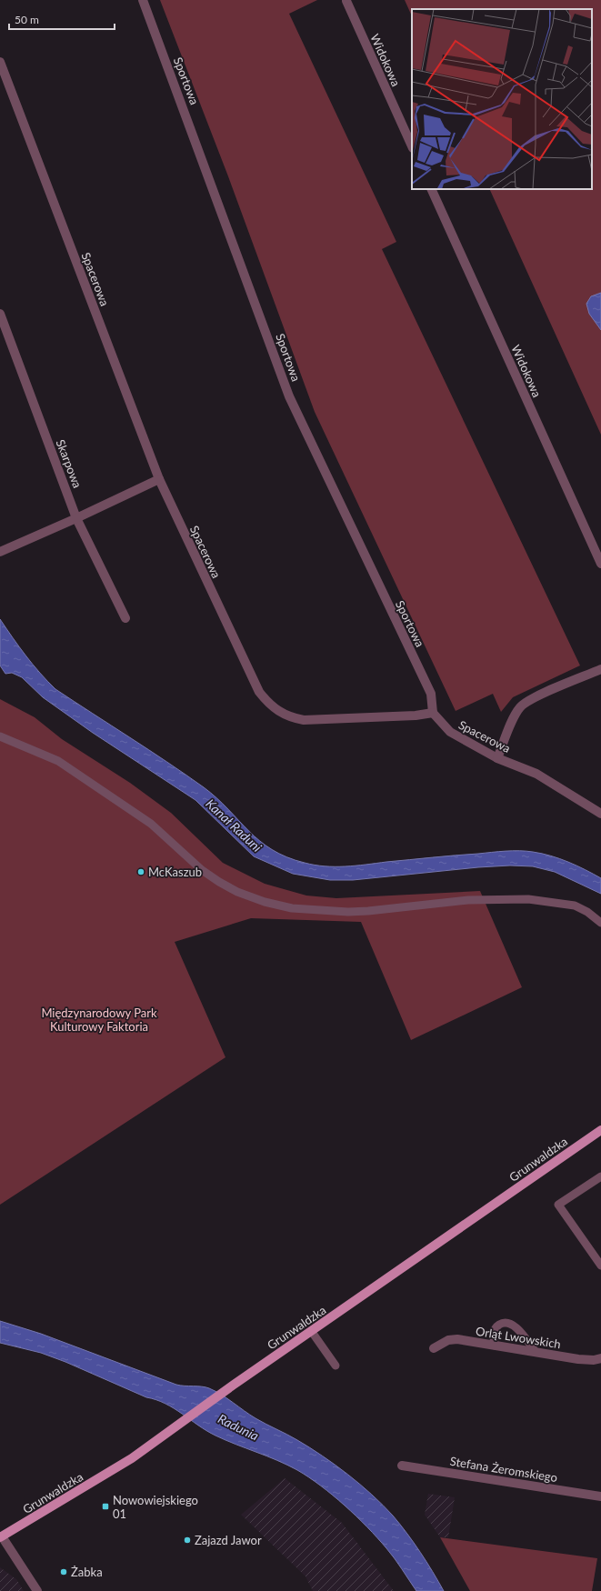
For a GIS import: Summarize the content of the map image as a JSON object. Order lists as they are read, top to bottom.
{
  "streets": {
    "main road": ["Grunwaldzka"],
    "street": [
      "Widokowa",
      "Sportowa",
      "Spacerowa",
      "Skarpowa",
      "Orląt Lwowskich",
      "Stefana Żeromskiego"
    ]
  },
  "crossings": [
    ["Sportowa", "Spacerowa"]
  ],
  "water": ["Kanał Raduni", "Radunia"],
  "parks": ["Międzynarodowy Park Kulturowy Faktoria"],
  "places": {
    "other": ["McKaszub", "Zajazd Jawor", "Żabka"],
    "transit": ["Nowowiejskiego 01"]
  },
  "scale_bar": "50 m"
}
